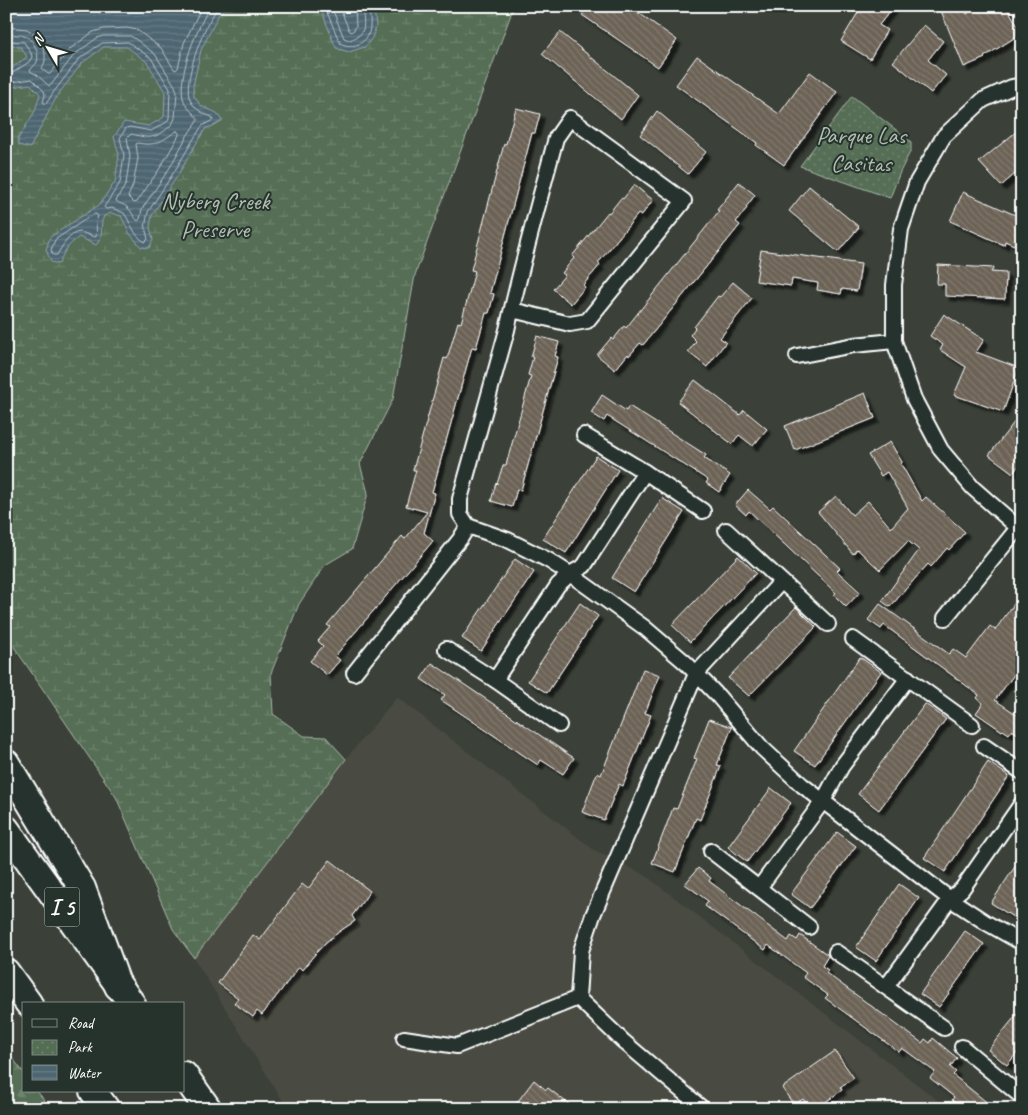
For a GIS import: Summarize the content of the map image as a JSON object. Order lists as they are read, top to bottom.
{
  "streets": {
    "highway": ["I 5"]
  },
  "parks": ["Parque Las Casitas", "Nyberg Creek Preserve"],
  "legend": ["Road", "Park", "Water"],
  "north": "top left"
}
